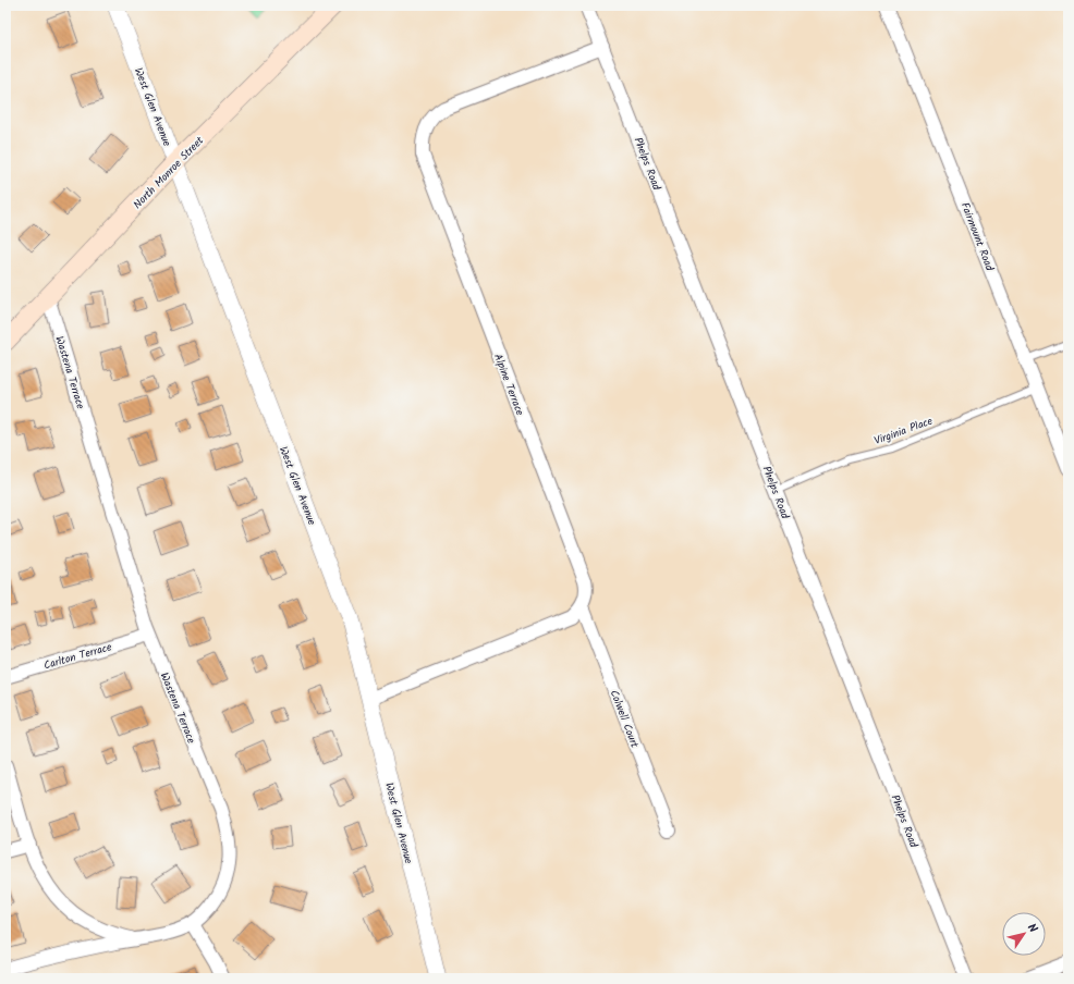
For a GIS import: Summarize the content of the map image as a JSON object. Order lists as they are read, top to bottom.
{
  "streets": {
    "main road": ["North Monroe Street"],
    "street": [
      "West Glen Avenue",
      "Phelps Road",
      "Fairmount Road",
      "Wastena Terrace",
      "Alpine Terrace",
      "Carlton Terrace",
      "Colwell Court"
    ],
    "lane": ["Virginia Place"]
  },
  "crossings": [
    ["West Glen Avenue", "North Monroe Street"],
    ["Phelps Road", "Alpine Terrace"],
    ["Phelps Road", "Virginia Place"],
    ["North Monroe Street", "Wastena Terrace"],
    ["Fairmount Road", "Virginia Place"],
    ["Wastena Terrace", "Carlton Terrace"],
    ["Alpine Terrace", "Colwell Court"]
  ],
  "north": "top right"
}
